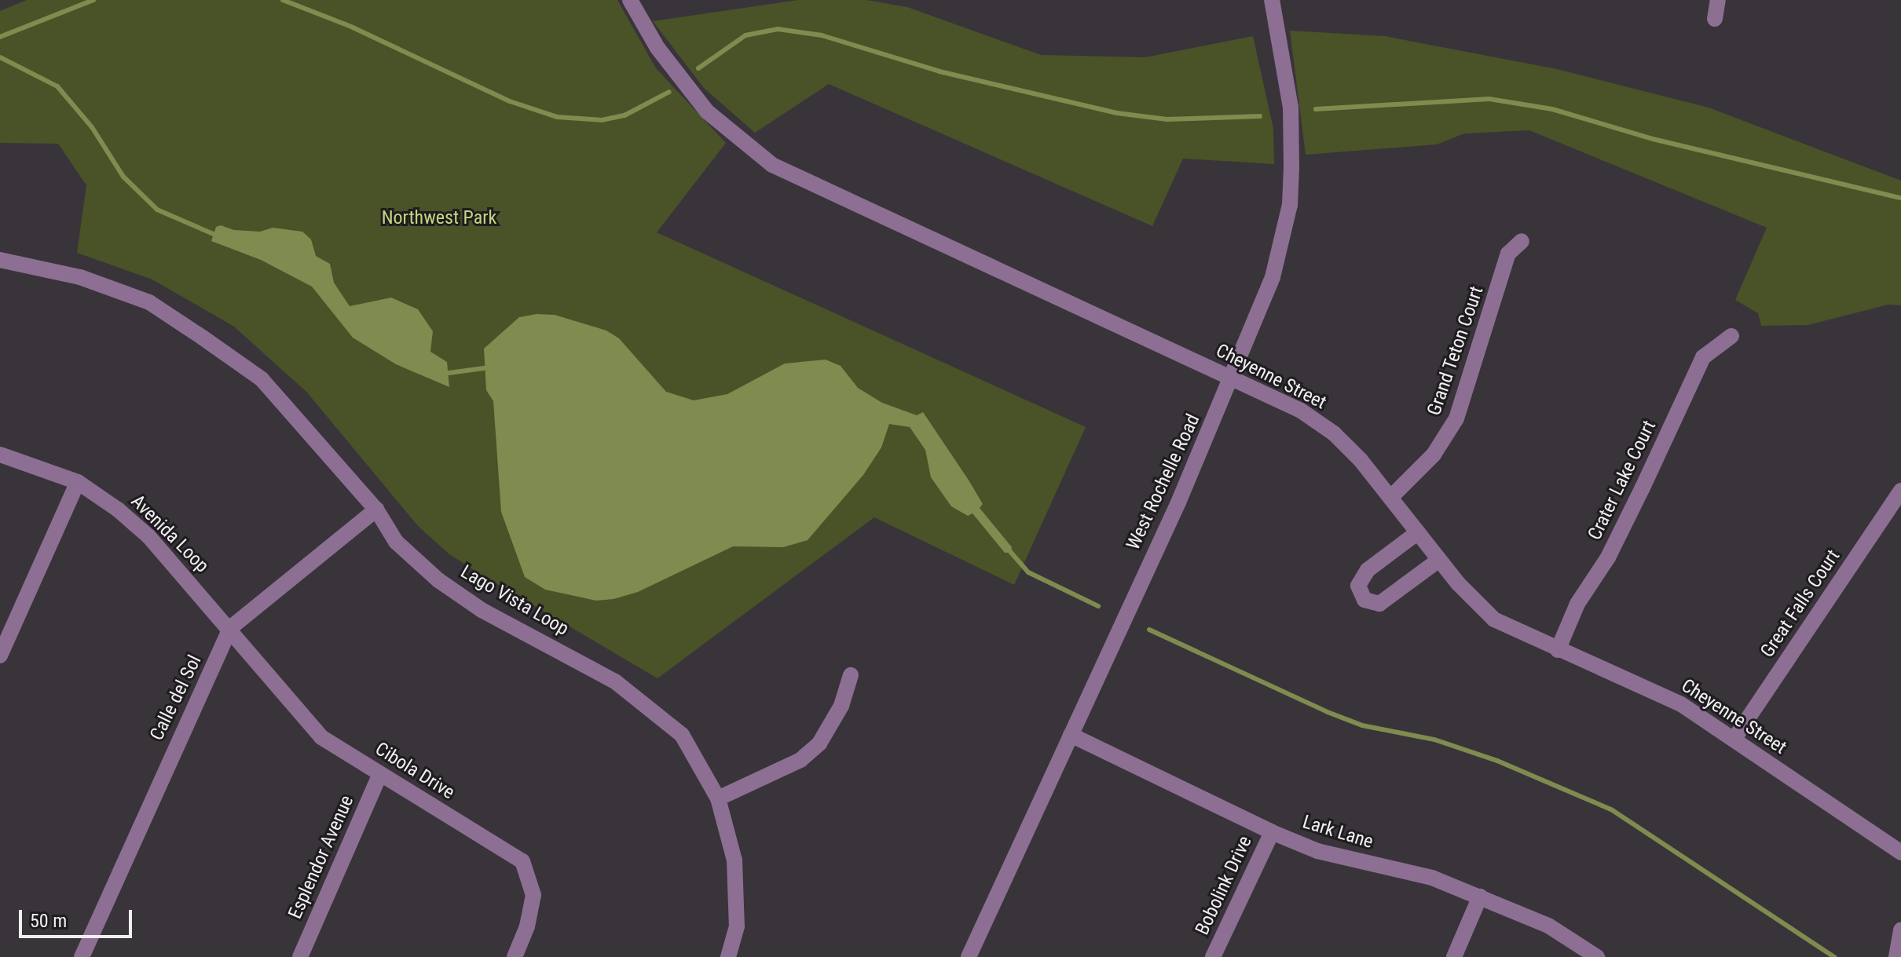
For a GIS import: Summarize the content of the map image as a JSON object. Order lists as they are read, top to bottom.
{
  "streets": {
    "street": [
      "Grand Teton Court",
      "Cheyenne Street",
      "Crater Lake Court",
      "West Rochelle Road",
      "Avenida Loop",
      "Lago Vista Loop",
      "Great Falls Court",
      "Calle del Sol",
      "Cibola Drive",
      "Lark Lane",
      "Esplendor Avenue",
      "Bobolink Drive"
    ]
  },
  "crossings": [
    ["Grand Teton Court", "Cheyenne Street"],
    ["Cheyenne Street", "Crater Lake Court"],
    ["Cheyenne Street", "West Rochelle Road"],
    ["Cheyenne Street", "Great Falls Court"],
    ["West Rochelle Road", "Lark Lane"],
    ["Avenida Loop", "Calle del Sol"],
    ["Avenida Loop", "Cibola Drive"],
    ["Lago Vista Loop", "Calle del Sol"],
    ["Calle del Sol", "Cibola Drive"],
    ["Cibola Drive", "Esplendor Avenue"],
    ["Lark Lane", "Bobolink Drive"]
  ],
  "parks": ["Northwest Park"],
  "scale_bar": "50 m"
}
